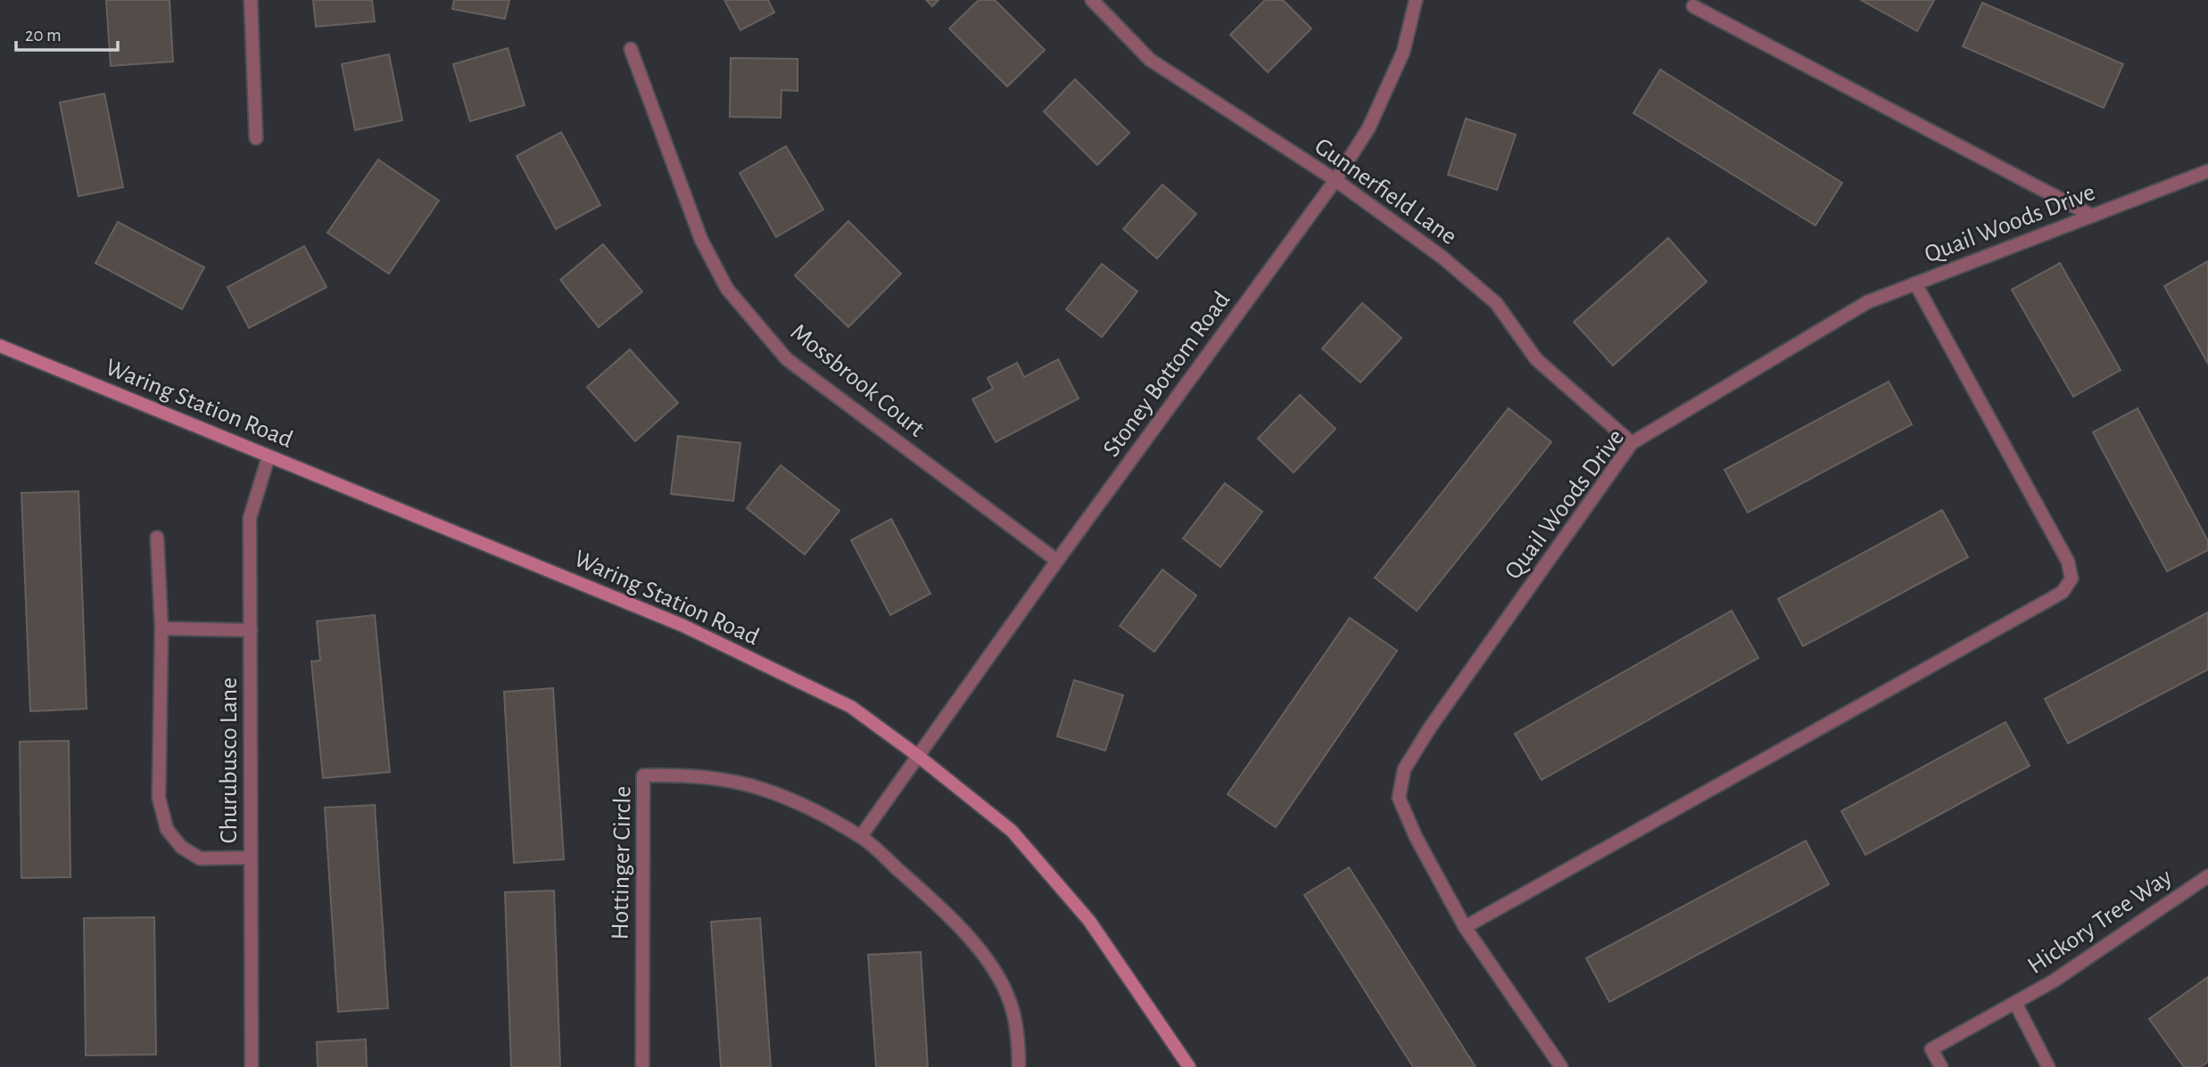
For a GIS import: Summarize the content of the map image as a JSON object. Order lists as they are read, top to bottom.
{
  "streets": {
    "street": [
      "Gunnerfield Lane",
      "Quail Woods Drive",
      "Stoney Bottom Road",
      "Mossbrook Court",
      "Waring Station Road",
      "Churubusco Lane",
      "Hottinger Circle",
      "Hickory Tree Way"
    ]
  },
  "crossings": [
    ["Gunnerfield Lane", "Quail Woods Drive"],
    ["Gunnerfield Lane", "Stoney Bottom Road"],
    ["Stoney Bottom Road", "Mossbrook Court"],
    ["Stoney Bottom Road", "Waring Station Road"],
    ["Waring Station Road", "Churubusco Lane"]
  ],
  "scale_bar": "20 m"
}
